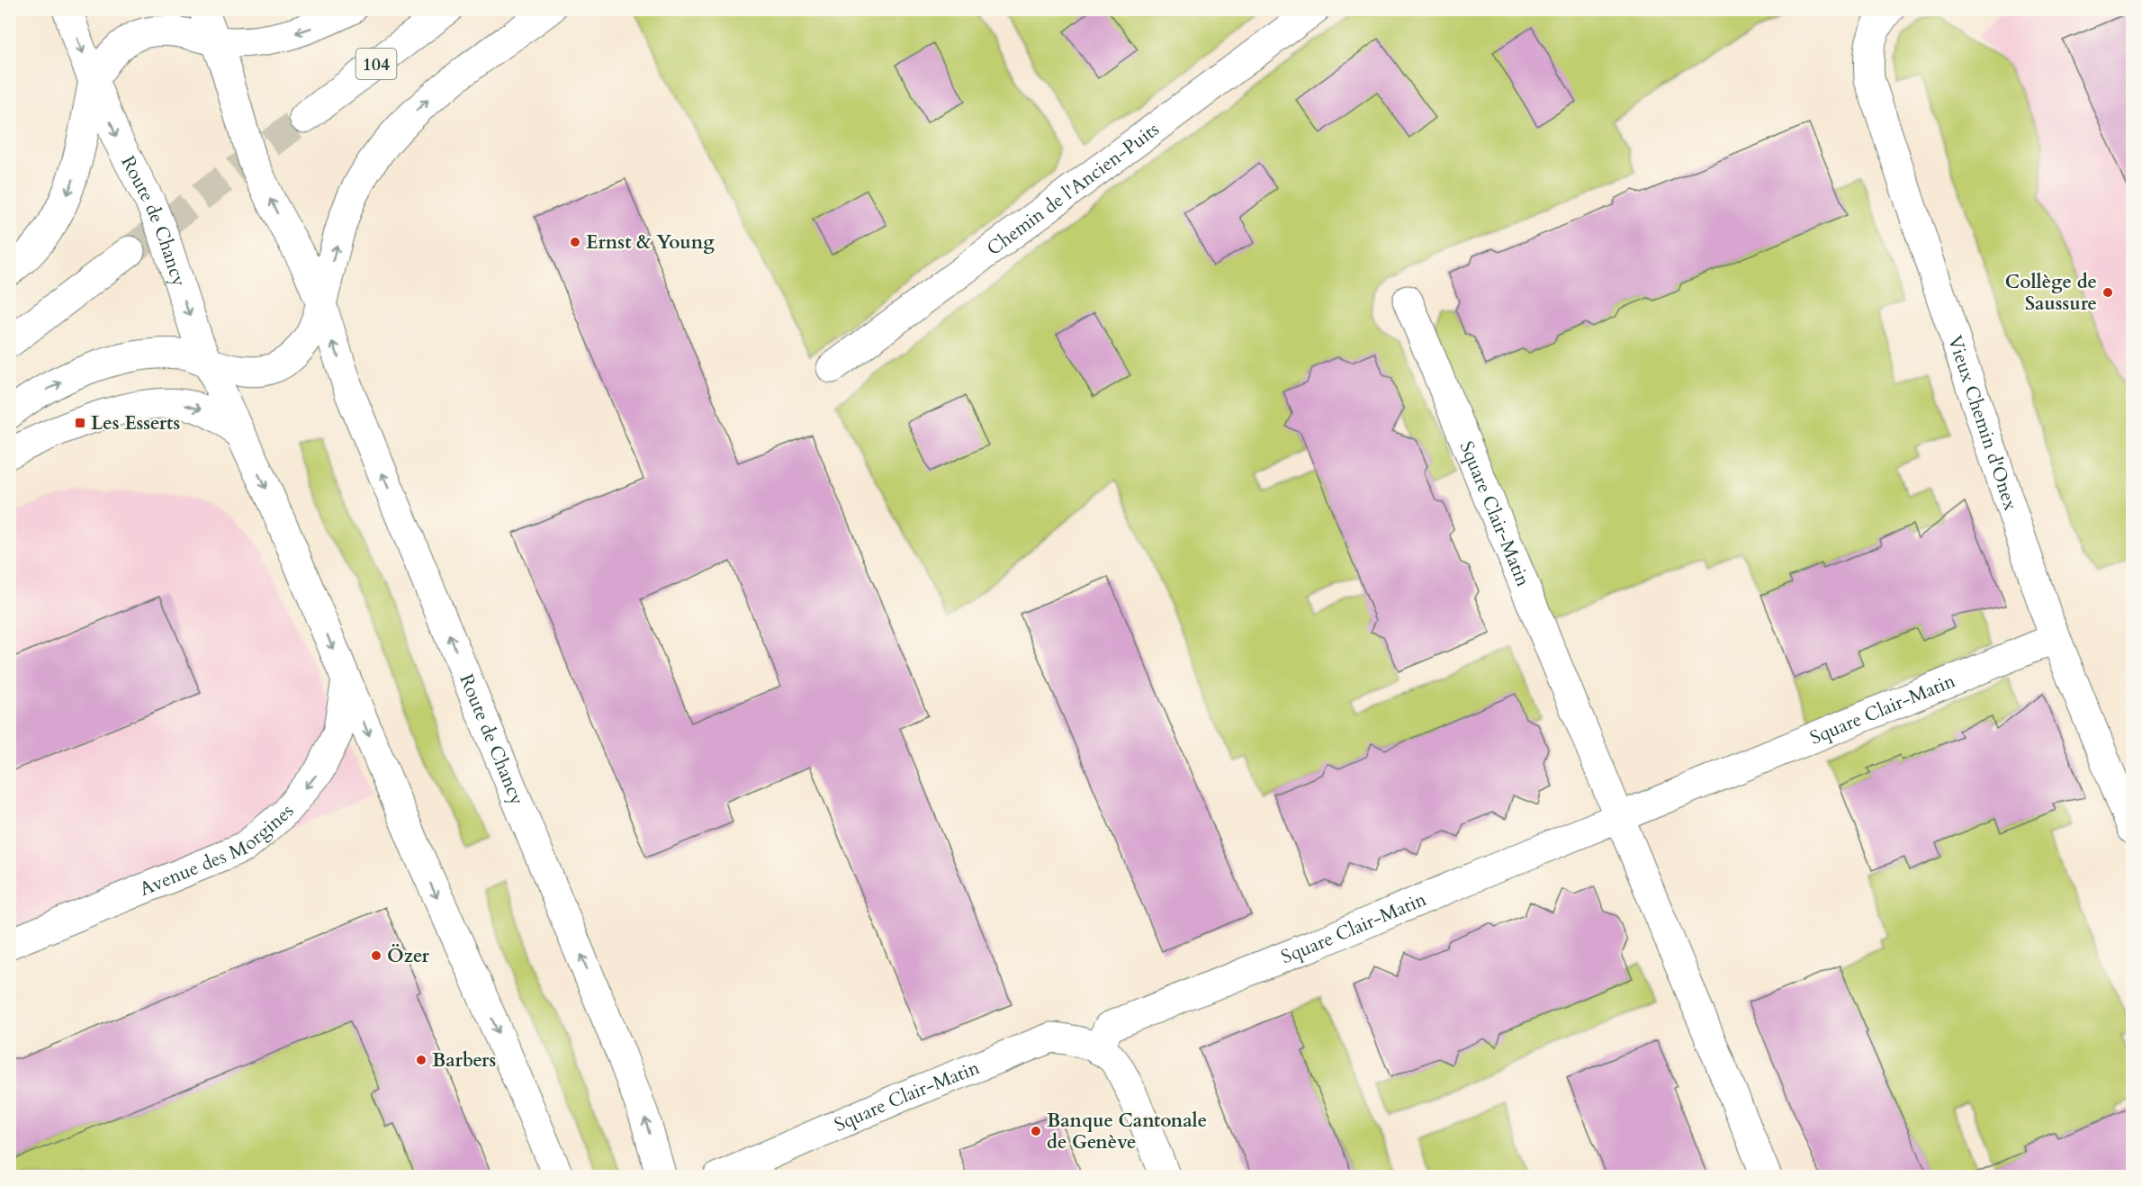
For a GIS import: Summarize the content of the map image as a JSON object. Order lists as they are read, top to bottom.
{
  "streets": {
    "street": [
      "104",
      "Chemin de l'Ancien-Puits",
      "Route de Chancy",
      "Vieux Chemin d'Onex",
      "Square Clair-Matin",
      "Avenue des Morgines"
    ]
  },
  "crossings": [
    ["Route de Chancy", "Avenue des Morgines"],
    ["Vieux Chemin d'Onex", "Square Clair-Matin"]
  ],
  "one_way": ["Avenue des Morgines"],
  "places": {
    "other": [
      "Ernst & Young",
      "Collège de Saussure",
      "Özer",
      "Barbers",
      "Banque Cantonale de Genève"
    ],
    "transit": ["Les Esserts"]
  }
}
